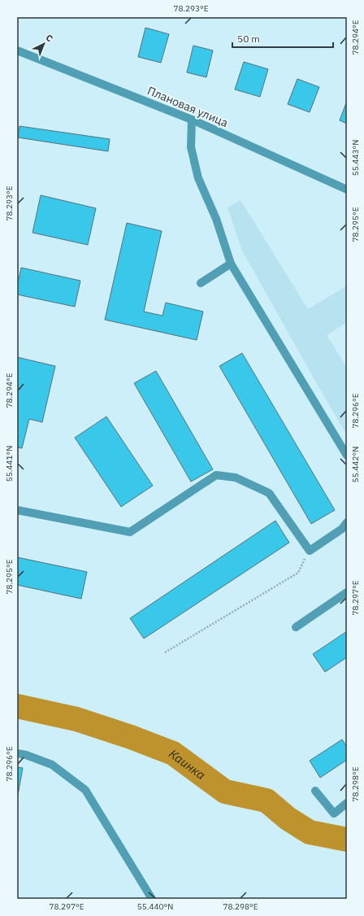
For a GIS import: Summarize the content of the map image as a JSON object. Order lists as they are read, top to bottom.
{
  "streets": {
    "street": ["Плановая улица"]
  },
  "water": ["Каинка"],
  "scale_bar": "50 m",
  "north": "top right",
  "coordinates": [
    "78.293°E",
    "78.294°E",
    "55.443°N",
    "78.295°E",
    "78.296°E",
    "55.441°N",
    "55.442°N",
    "78.297°E",
    "78.298°E",
    "55.440°N"
  ]
}
